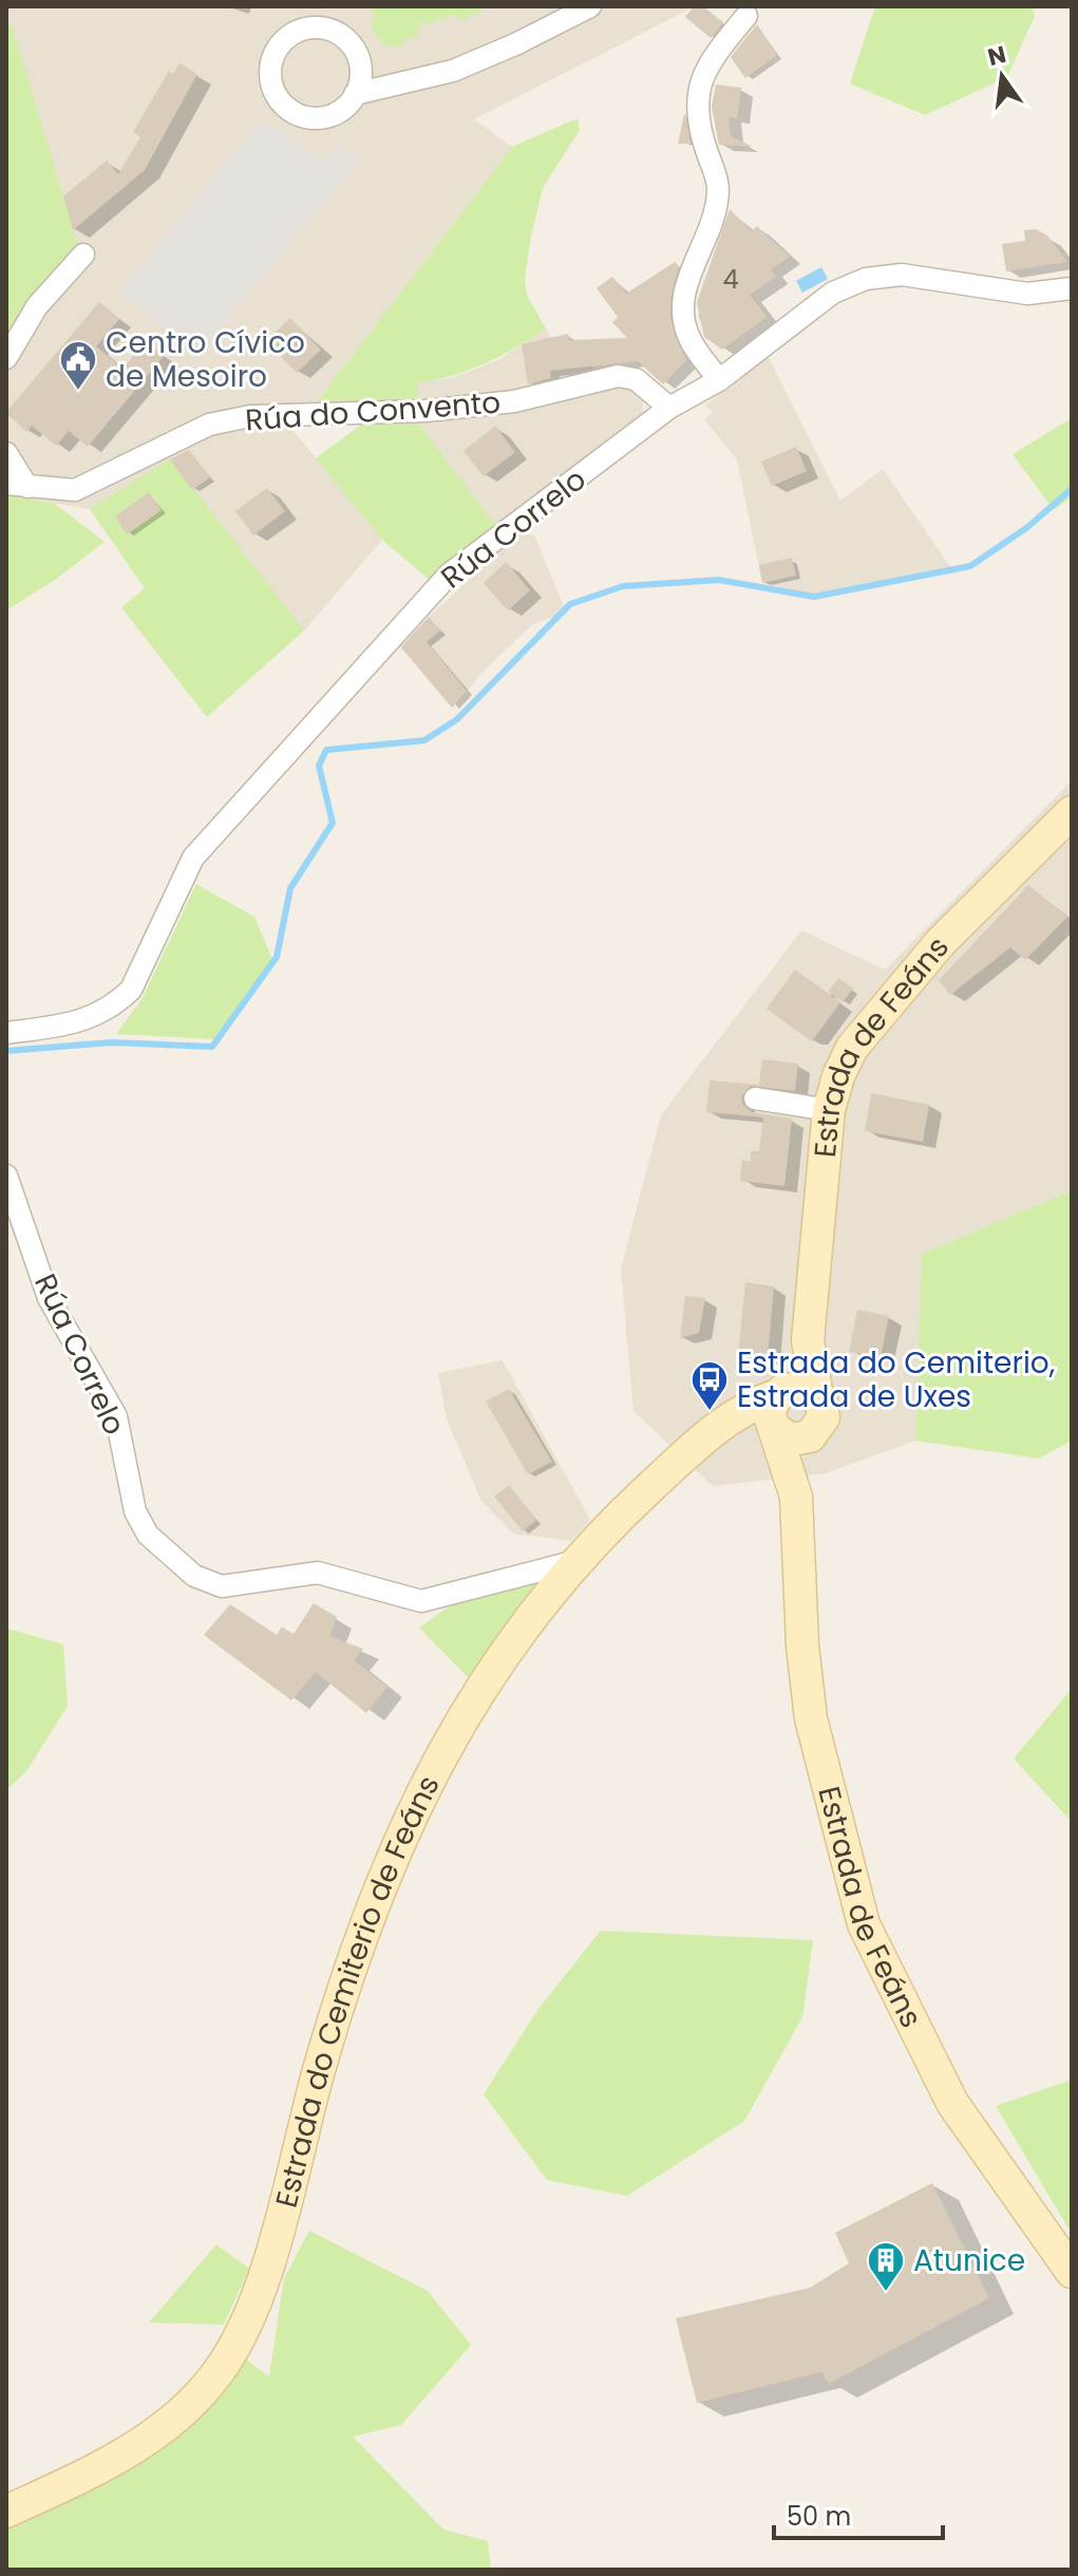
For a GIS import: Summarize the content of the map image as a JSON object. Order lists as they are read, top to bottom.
{
  "streets": {
    "street": [
      "Rúa do Convento",
      "Rúa Correlo",
      "Estrada de Feáns",
      "Estrada do Cemiterio de Feáns"
    ]
  },
  "crossings": [
    ["Rúa do Convento", "Rúa Correlo"],
    ["Rúa Correlo", "Estrada do Cemiterio de Feáns"],
    ["Estrada de Feáns", "Estrada do Cemiterio de Feáns"]
  ],
  "places": {
    "public building": ["Centro Cívico de Mesoiro"],
    "bus stop": ["Estrada do Cemiterio, Estrada de Uxes"],
    "building": ["Atunice"]
  },
  "house_numbers": ["4"],
  "scale_bar": "50 m",
  "north": "top"
}
